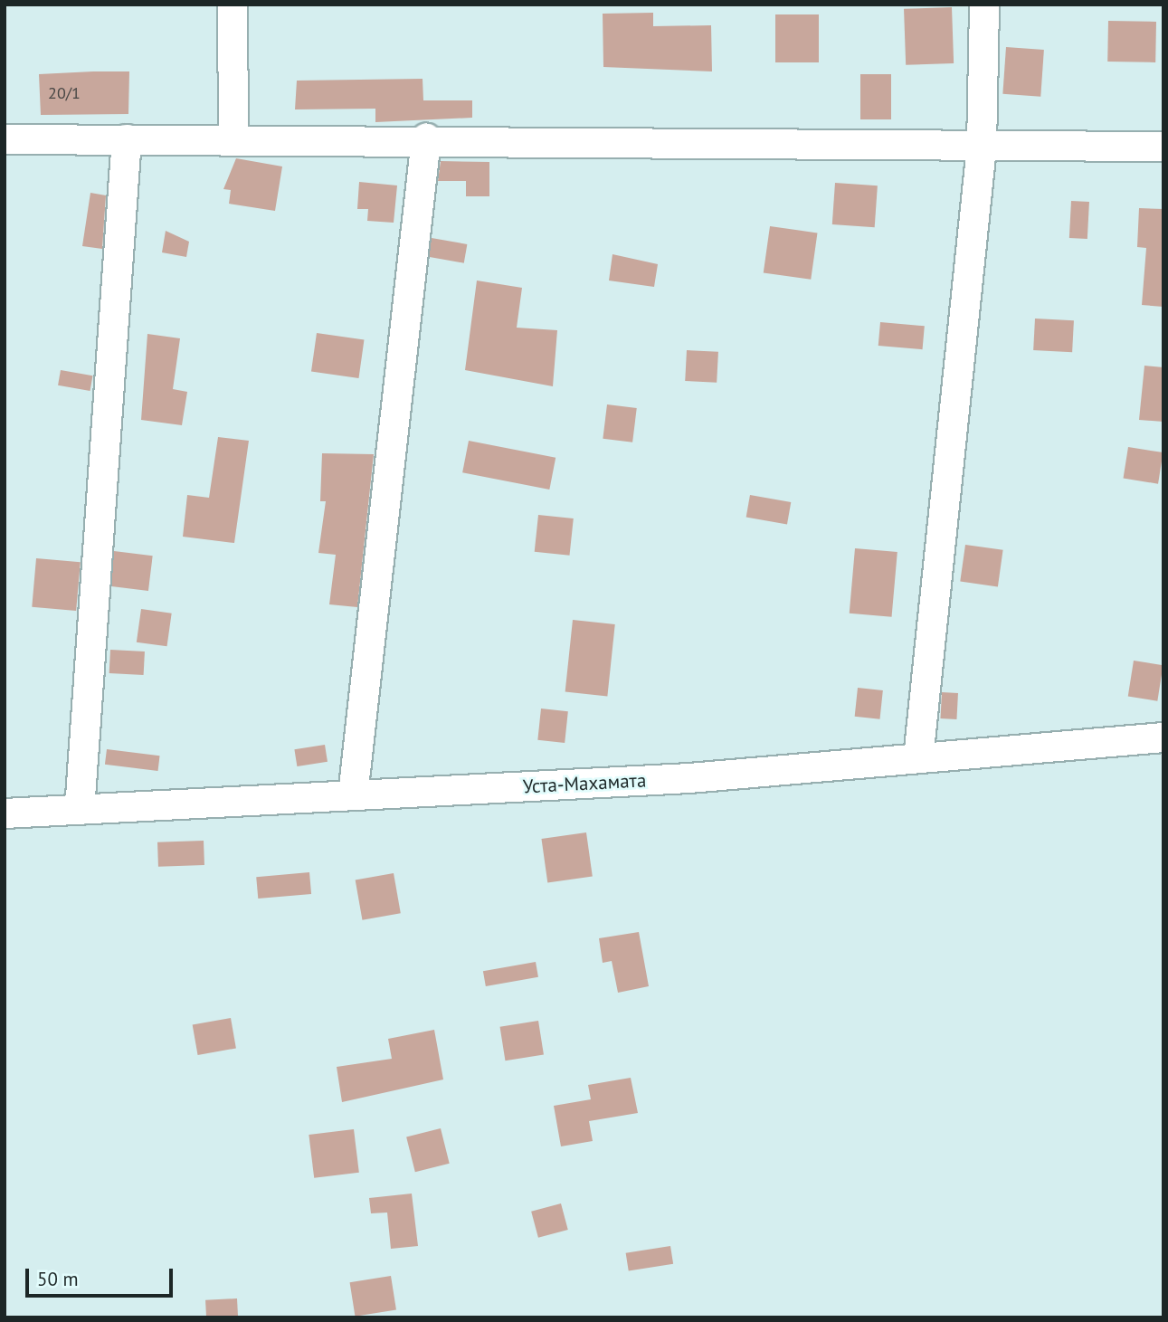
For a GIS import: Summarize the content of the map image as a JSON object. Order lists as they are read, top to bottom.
{
  "streets": {
    "street": ["Уста-Махамата"]
  },
  "house_numbers": ["20/1"],
  "scale_bar": "50 m"
}
